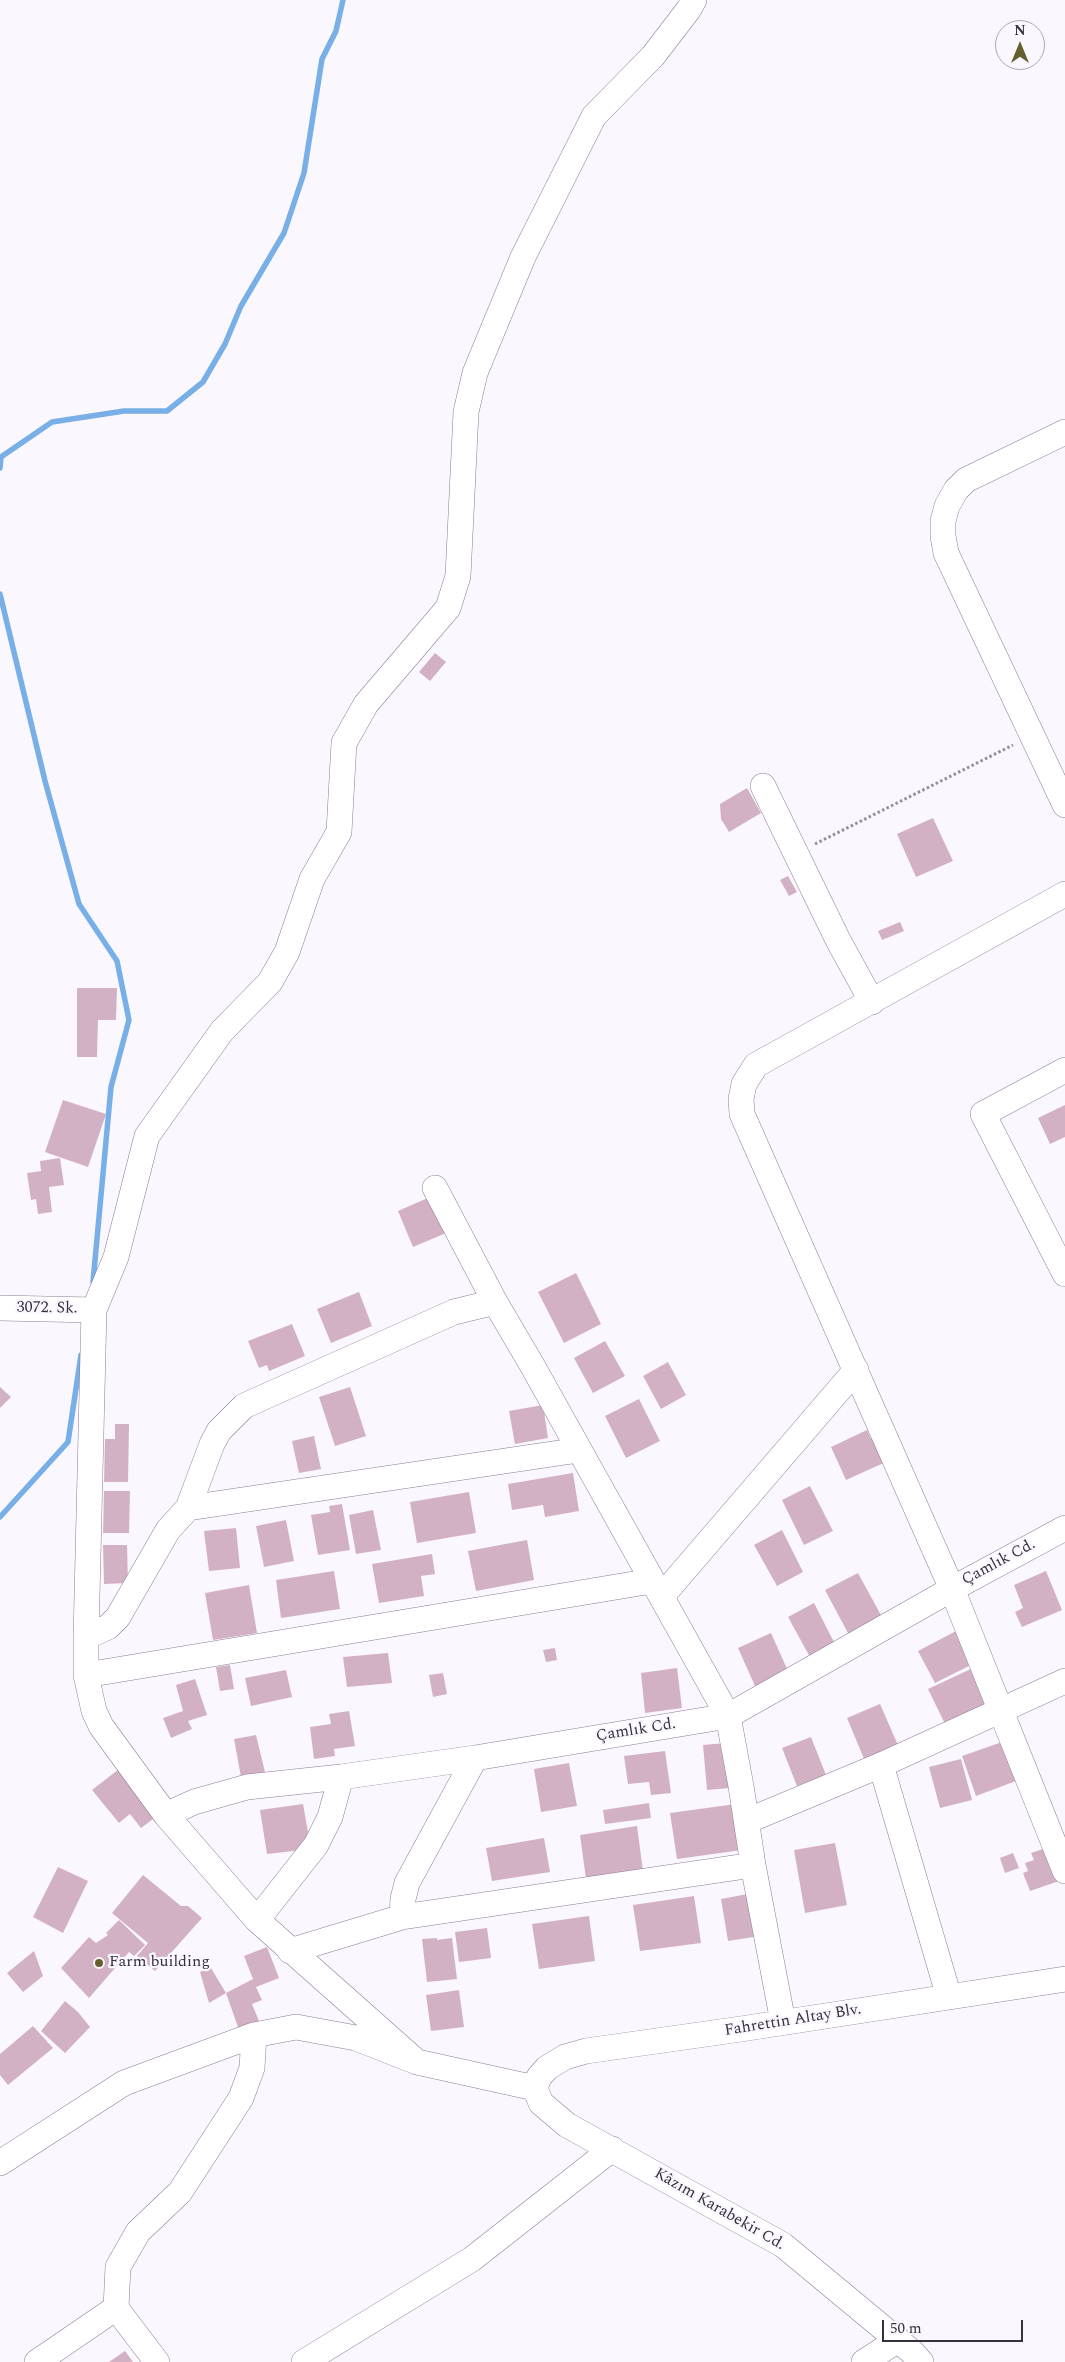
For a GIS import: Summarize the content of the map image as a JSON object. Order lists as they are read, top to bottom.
{
  "streets": {
    "street": [
      "3072. Sk.",
      "Çamlık Cd.",
      "Fahrettin Altay Blv.",
      "Kâzım Karabekir Cd."
    ]
  },
  "crossings": [
    ["Fahrettin Altay Blv.", "Kâzım Karabekir Cd."]
  ],
  "places": ["Farm building"],
  "scale_bar": "50 m",
  "north": "top"
}
